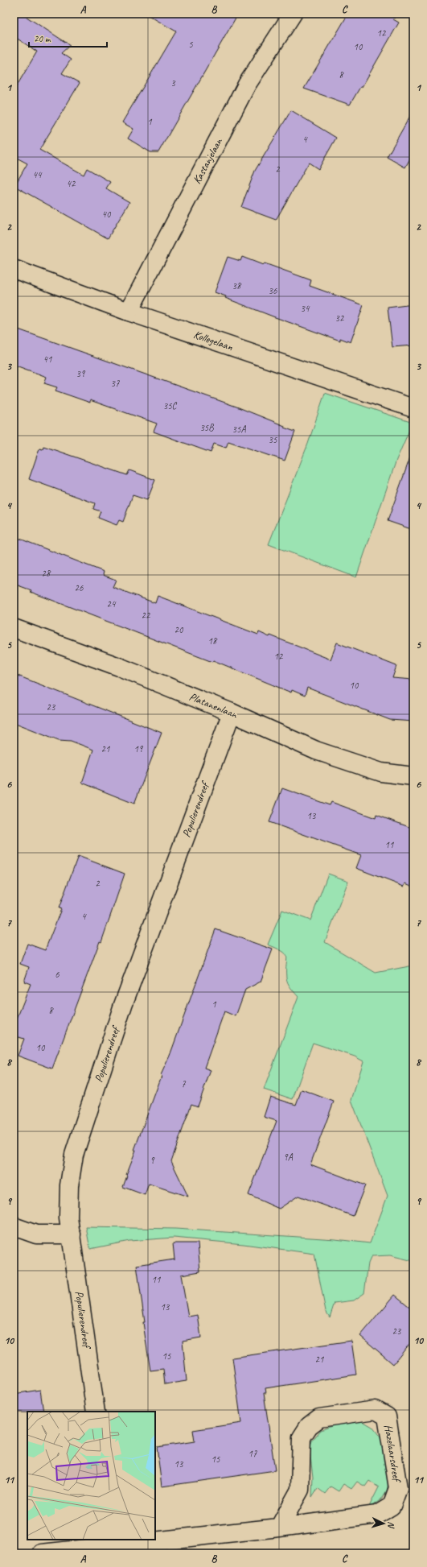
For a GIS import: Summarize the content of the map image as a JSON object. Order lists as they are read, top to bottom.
{
  "streets": {
    "street": [
      "Kastanjelaan",
      "Kollegelaan",
      "Platanenlaan",
      "Populierendreef",
      "Hazelaarsdreef"
    ]
  },
  "crossings": [
    ["Kastanjelaan", "Kollegelaan"],
    ["Platanenlaan", "Populierendreef"]
  ],
  "house_numbers": [
    "12",
    "5",
    "10",
    "8",
    "3",
    "1",
    "4",
    "2",
    "44",
    "42",
    "40",
    "38",
    "36",
    "34",
    "32",
    "41",
    "39",
    "37",
    "35C",
    "35B",
    "35A",
    "35",
    "28",
    "26",
    "24",
    "22",
    "20",
    "18",
    "12",
    "10",
    "23",
    "21",
    "19",
    "13",
    "11",
    "2",
    "4",
    "6",
    "1",
    "8",
    "10",
    "7",
    "9A",
    "9",
    "11",
    "13",
    "23",
    "15",
    "21",
    "17",
    "15",
    "13"
  ],
  "scale_bar": "20 m",
  "north": "right",
  "grid": {
    "columns": ["A", "B", "C"],
    "rows": [
      "1",
      "2",
      "3",
      "4",
      "5",
      "6",
      "7",
      "8",
      "9",
      "10",
      "11"
    ]
  }
}
